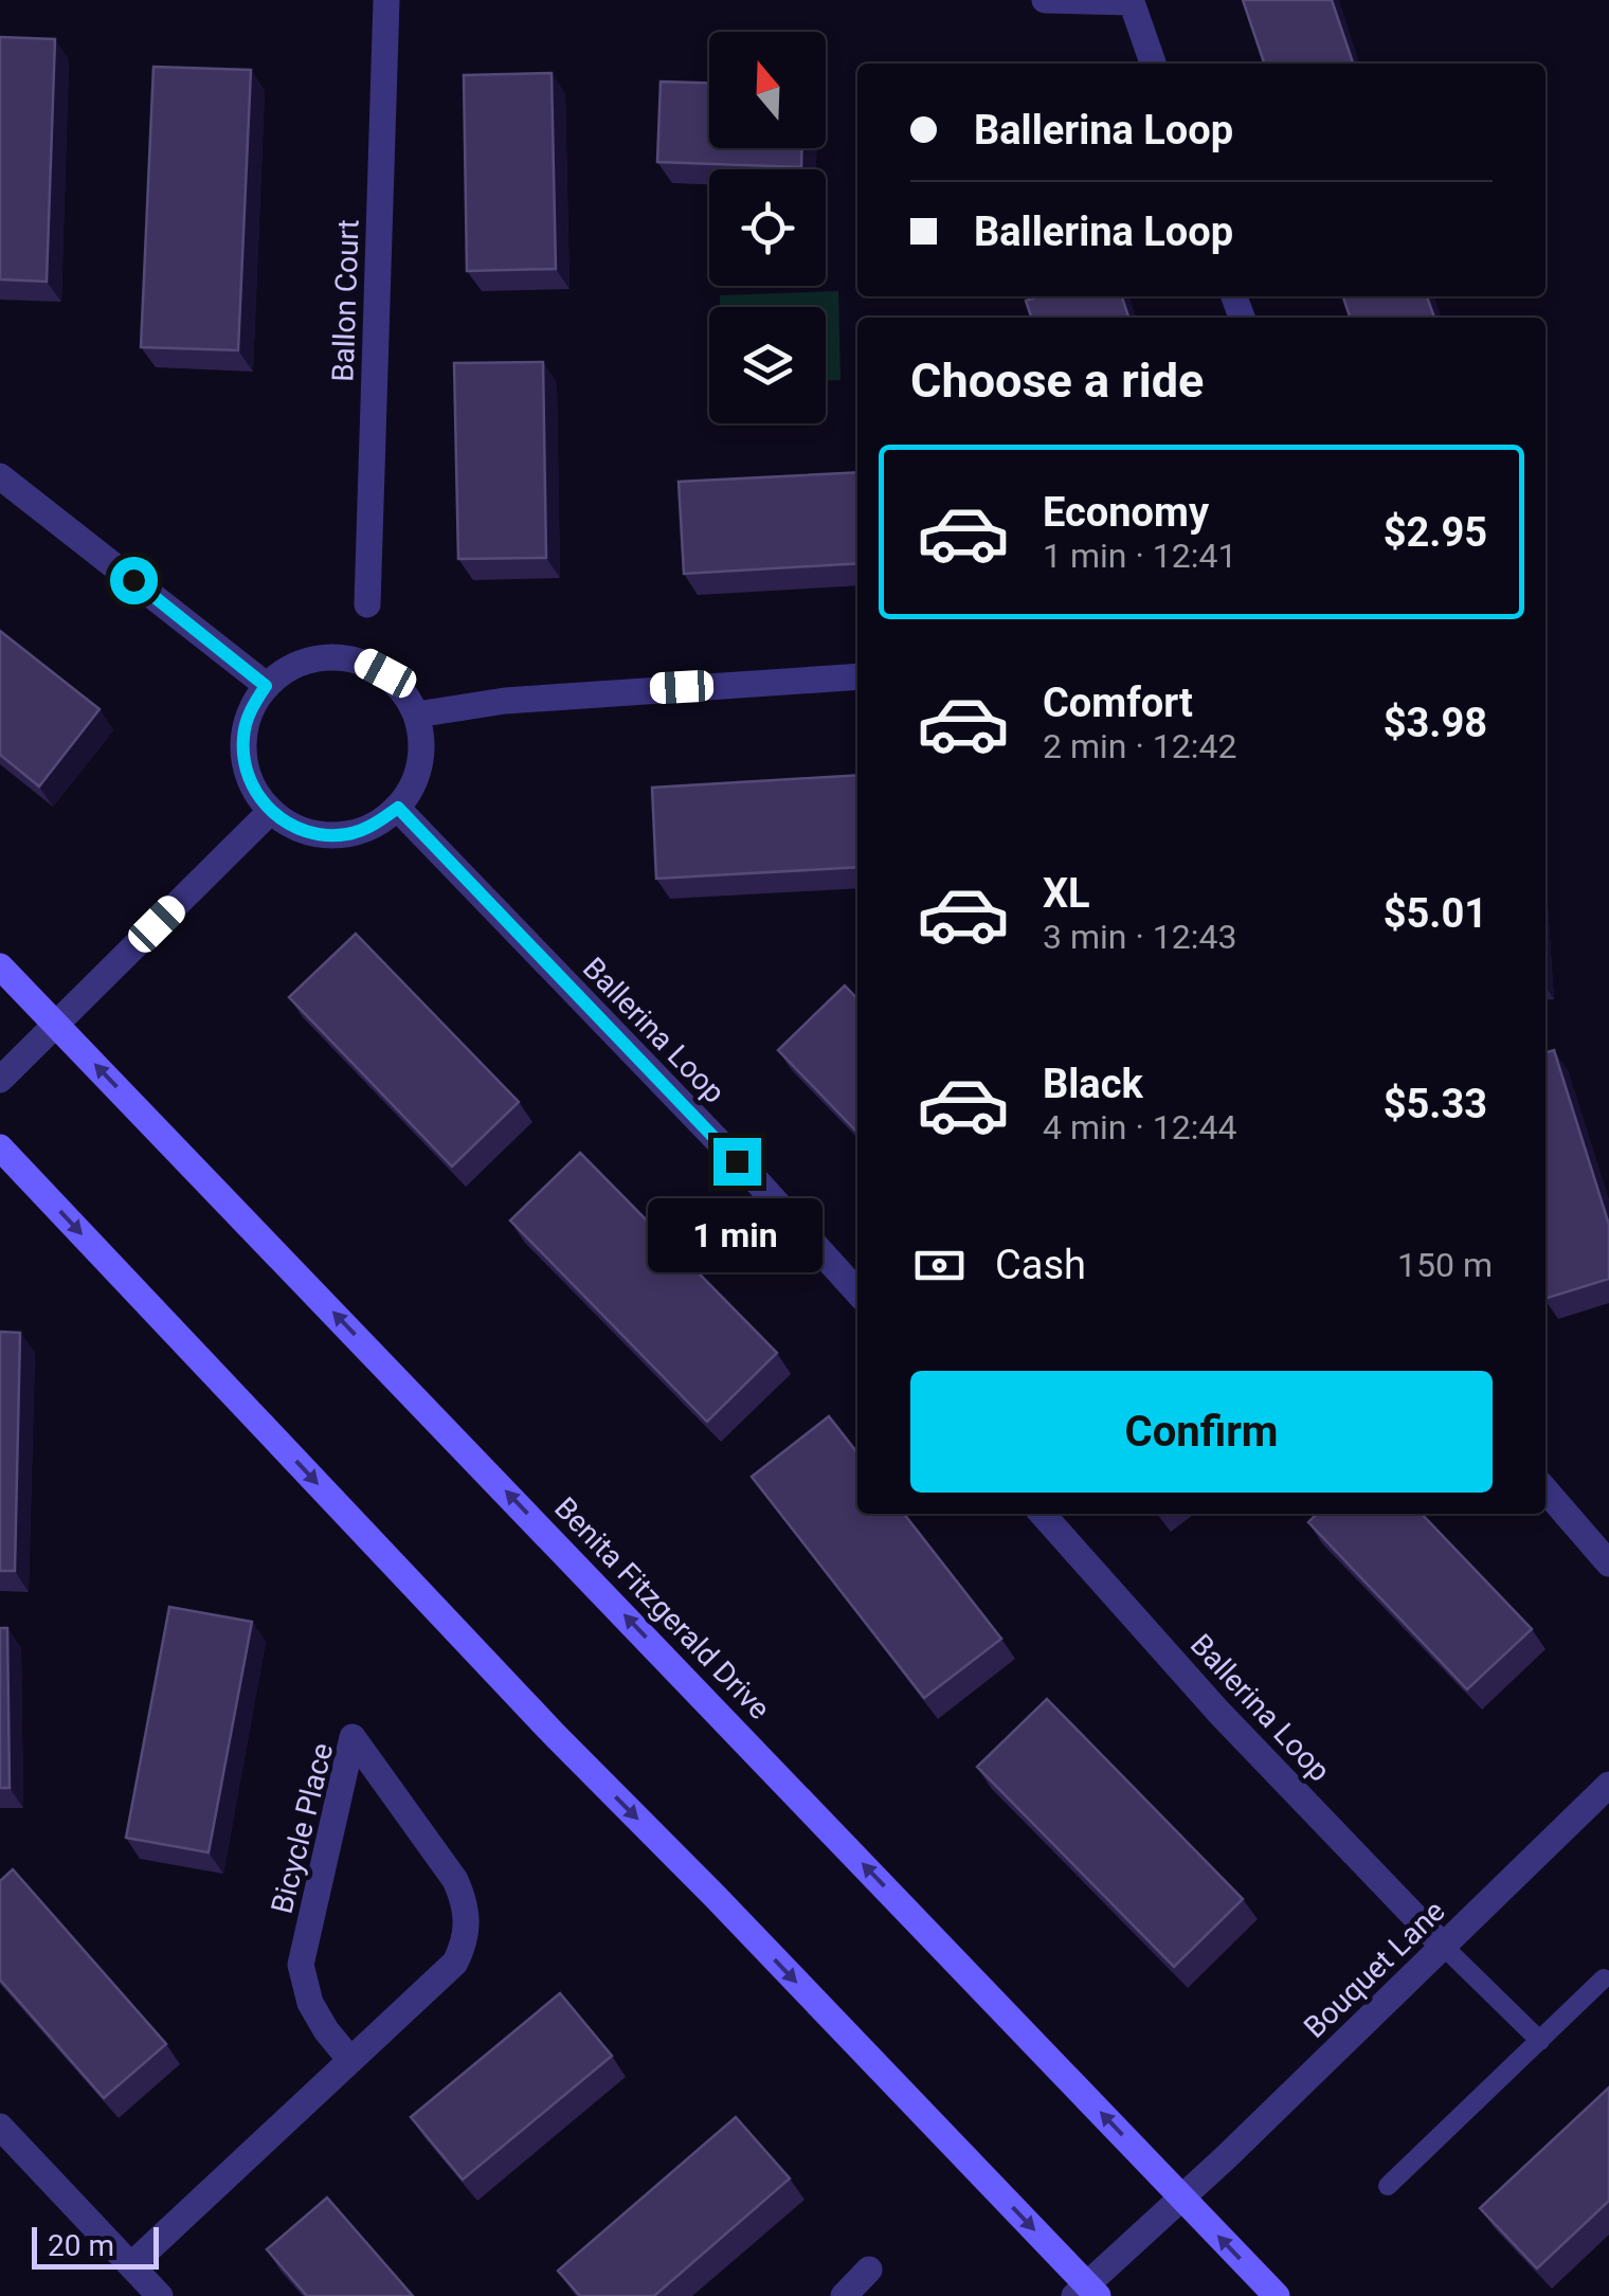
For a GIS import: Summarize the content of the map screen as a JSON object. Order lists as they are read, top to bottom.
{
  "streets": {
    "main road": ["Benita Fitzgerald Drive"],
    "street": [
      "Ballon Court",
      "Ballerina Loop",
      "Bicycle Place",
      "Bouquet Lane"
    ]
  },
  "crossings": [
    ["Ballerina Loop", "Bouquet Lane"],
    ["Benita Fitzgerald Drive", "Bouquet Lane"]
  ],
  "scale_bar": "20 m",
  "north": "top",
  "page": {
    "banner": ["Ballerina Loop", "Ballerina Loop"],
    "heading": "Choose a ride",
    "list": [
      {
        "name": "Economy",
        "note": "1 min · 12:41",
        "value": "$2.95"
      },
      {
        "name": "Comfort",
        "note": "2 min · 12:42",
        "value": "$3.98"
      },
      {
        "name": "XL",
        "note": "3 min · 12:43",
        "value": "$5.01"
      },
      {
        "name": "Black",
        "note": "4 min · 12:44",
        "value": "$5.33"
      }
    ],
    "bubble": "1 min",
    "pay": ["Cash", "150 m"],
    "buttons": "Confirm",
    "scale": "20 m"
  }
}
